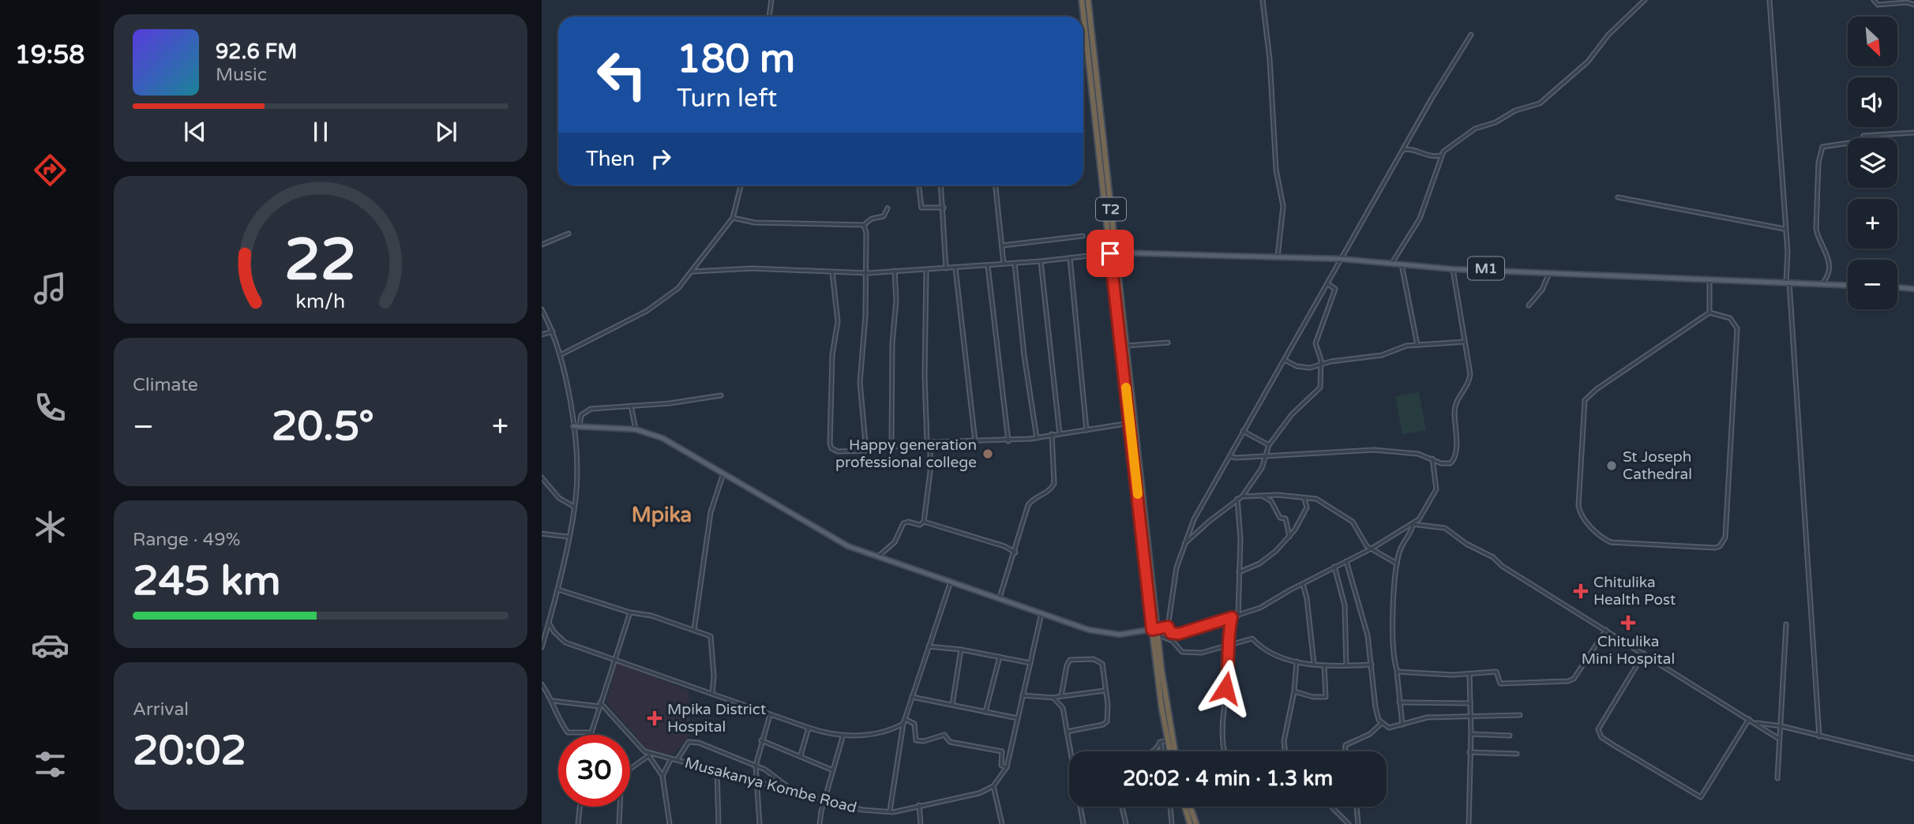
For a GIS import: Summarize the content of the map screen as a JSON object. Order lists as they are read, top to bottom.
{
  "streets": {
    "highway": ["T2"],
    "main road": ["M1"],
    "street": ["Musakanya Kombe Road"]
  },
  "crossings": [
    ["T2", "M1"]
  ],
  "districts": ["Mpika"],
  "places": {
    "other": ["Happy generation professional college", "St Joseph Cathedral"],
    "health": ["Chitulika Health Post", "Chitulika Mini Hospital", "Mpika District Hospital"]
  },
  "north": "bottom right",
  "page": {
    "tabs": "19:58",
    "map_buttons": ["+", "−"],
    "turn": ["180 m", "Turn left"],
    "song": ["92.6 FM", "Music"],
    "then": "Then",
    "tile": [
      "Climate",
      ["Range · 49%", "245 km"],
      ["Arrival", "20:02"]
    ],
    "heat": ["−", "20.5°", "+"],
    "limit": "30",
    "trip": "20:02 · 4 min · 1.3 km",
    "gauge": ["22", "km/h"]
  }
}
